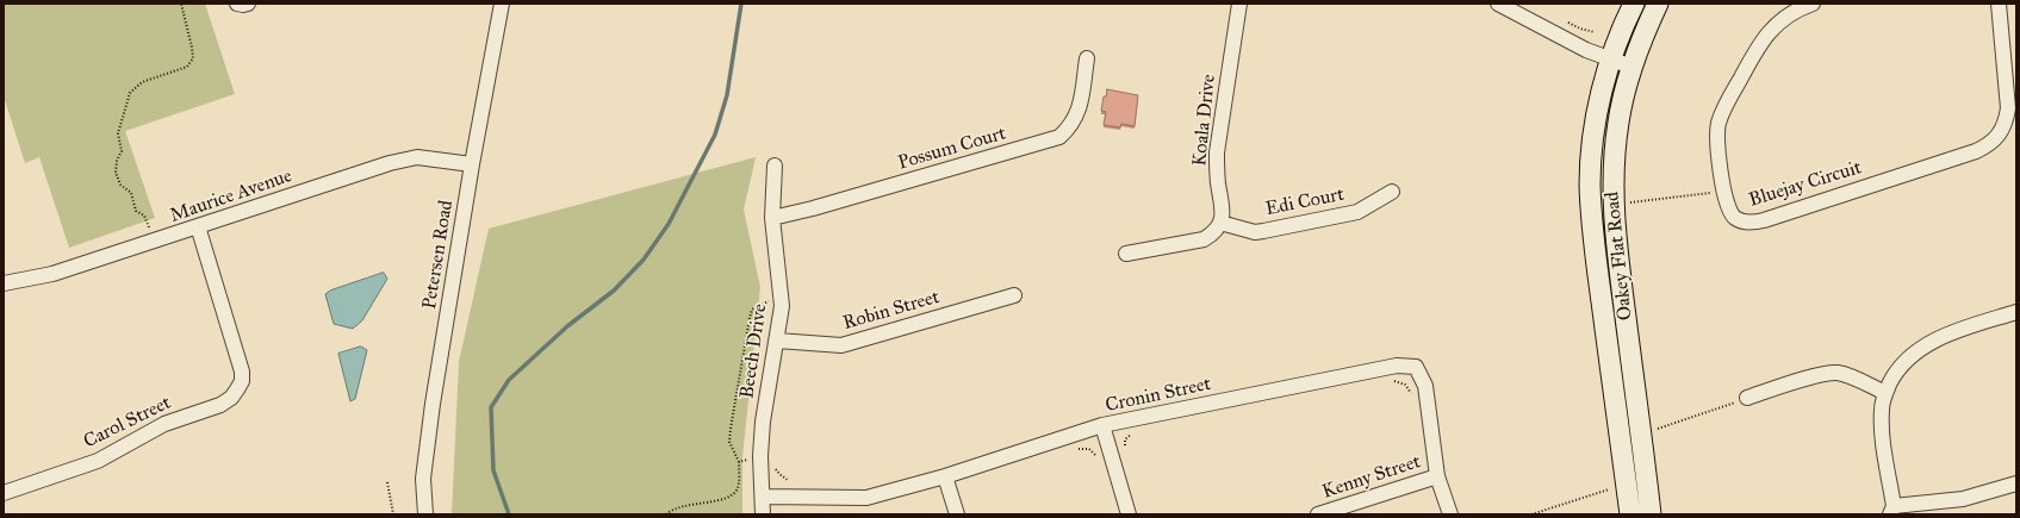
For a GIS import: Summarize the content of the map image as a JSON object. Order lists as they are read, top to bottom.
{
  "streets": {
    "main road": ["Oakey Flat Road"],
    "street": [
      "Koala Drive",
      "Possum Court",
      "Bluejay Circuit",
      "Maurice Avenue",
      "Edi Court",
      "Petersen Road",
      "Robin Street",
      "Beech Drive",
      "Cronin Street",
      "Carol Street",
      "Kenny Street"
    ]
  },
  "crossings": [
    ["Koala Drive", "Edi Court"],
    ["Possum Court", "Beech Drive"],
    ["Maurice Avenue", "Petersen Road"],
    ["Maurice Avenue", "Carol Street"],
    ["Robin Street", "Beech Drive"],
    ["Beech Drive", "Cronin Street"],
    ["Cronin Street", "Kenny Street"]
  ]
}
